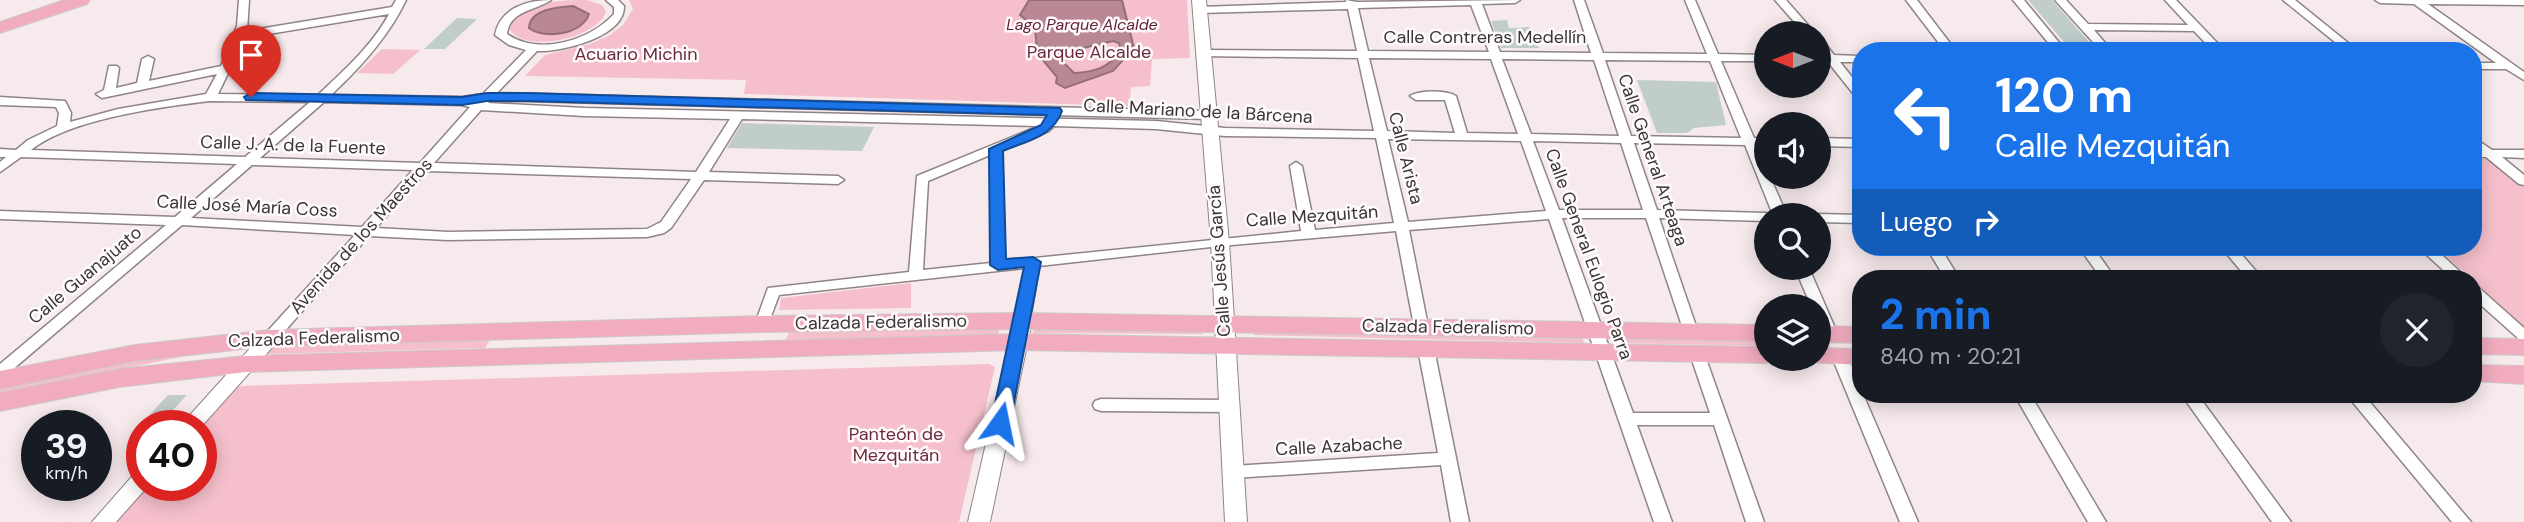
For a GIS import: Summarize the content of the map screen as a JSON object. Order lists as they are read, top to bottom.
{
  "streets": {
    "main road": ["Calzada Federalismo"],
    "street": [
      "Calle Contreras Medellín",
      "Calle Mariano de la Bárcena",
      "Calle J. A. de la Fuente",
      "Calle Arista",
      "Calle General Arteaga",
      "Calle José María Coss",
      "Calle Mezquitán",
      "Avenida de los Maestros",
      "Calle General Eulogio Parra",
      "Calle Jesús García",
      "Calle Guanajuato",
      "Calle Azabache"
    ]
  },
  "crossings": [
    ["Calle Contreras Medellín", "Calle Arista"],
    ["Calle Contreras Medellín", "Calle General Arteaga"],
    ["Calle Contreras Medellín", "Calle General Eulogio Parra"],
    ["Calle Contreras Medellín", "Calle Jesús García"],
    ["Calle Mariano de la Bárcena", "Calle J. A. de la Fuente"],
    ["Calle Mariano de la Bárcena", "Calle Arista"],
    ["Calle Mariano de la Bárcena", "Calle General Arteaga"],
    ["Calle Mariano de la Bárcena", "Avenida de los Maestros"],
    ["Calle Mariano de la Bárcena", "Calle General Eulogio Parra"],
    ["Calle Mariano de la Bárcena", "Calle Jesús García"],
    ["Calle Mariano de la Bárcena", "Calle Guanajuato"],
    ["Calle J. A. de la Fuente", "Calle José María Coss"],
    ["Calle J. A. de la Fuente", "Avenida de los Maestros"],
    ["Calle J. A. de la Fuente", "Calle Guanajuato"],
    ["Calle Arista", "Calle Mezquitán"],
    ["Calle Arista", "Calzada Federalismo"],
    ["Calle Arista", "Calle Azabache"],
    ["Calle General Arteaga", "Calle Mezquitán"],
    ["Calle General Arteaga", "Calzada Federalismo"],
    ["Calle José María Coss", "Avenida de los Maestros"],
    ["Calle José María Coss", "Calle Guanajuato"],
    ["Calle Mezquitán", "Calle General Eulogio Parra"],
    ["Calle Mezquitán", "Calle Jesús García"],
    ["Calle Mezquitán", "Calzada Federalismo"],
    ["Avenida de los Maestros", "Calzada Federalismo"],
    ["Calle General Eulogio Parra", "Calzada Federalismo"],
    ["Calle Jesús García", "Calzada Federalismo"],
    ["Calle Jesús García", "Calle Azabache"]
  ],
  "water": ["Lago Parque Alcalde"],
  "parks": ["Parque Alcalde", "Acuario Michin", "Panteón de Mezquitán"],
  "north": "left",
  "page": {
    "turn": ["120 m", "Calle Mezquitán"],
    "then": "Luego",
    "heading": ["2 min", "840 m · 20:21"],
    "speed": "39 km/h",
    "limit": "40"
  }
}
